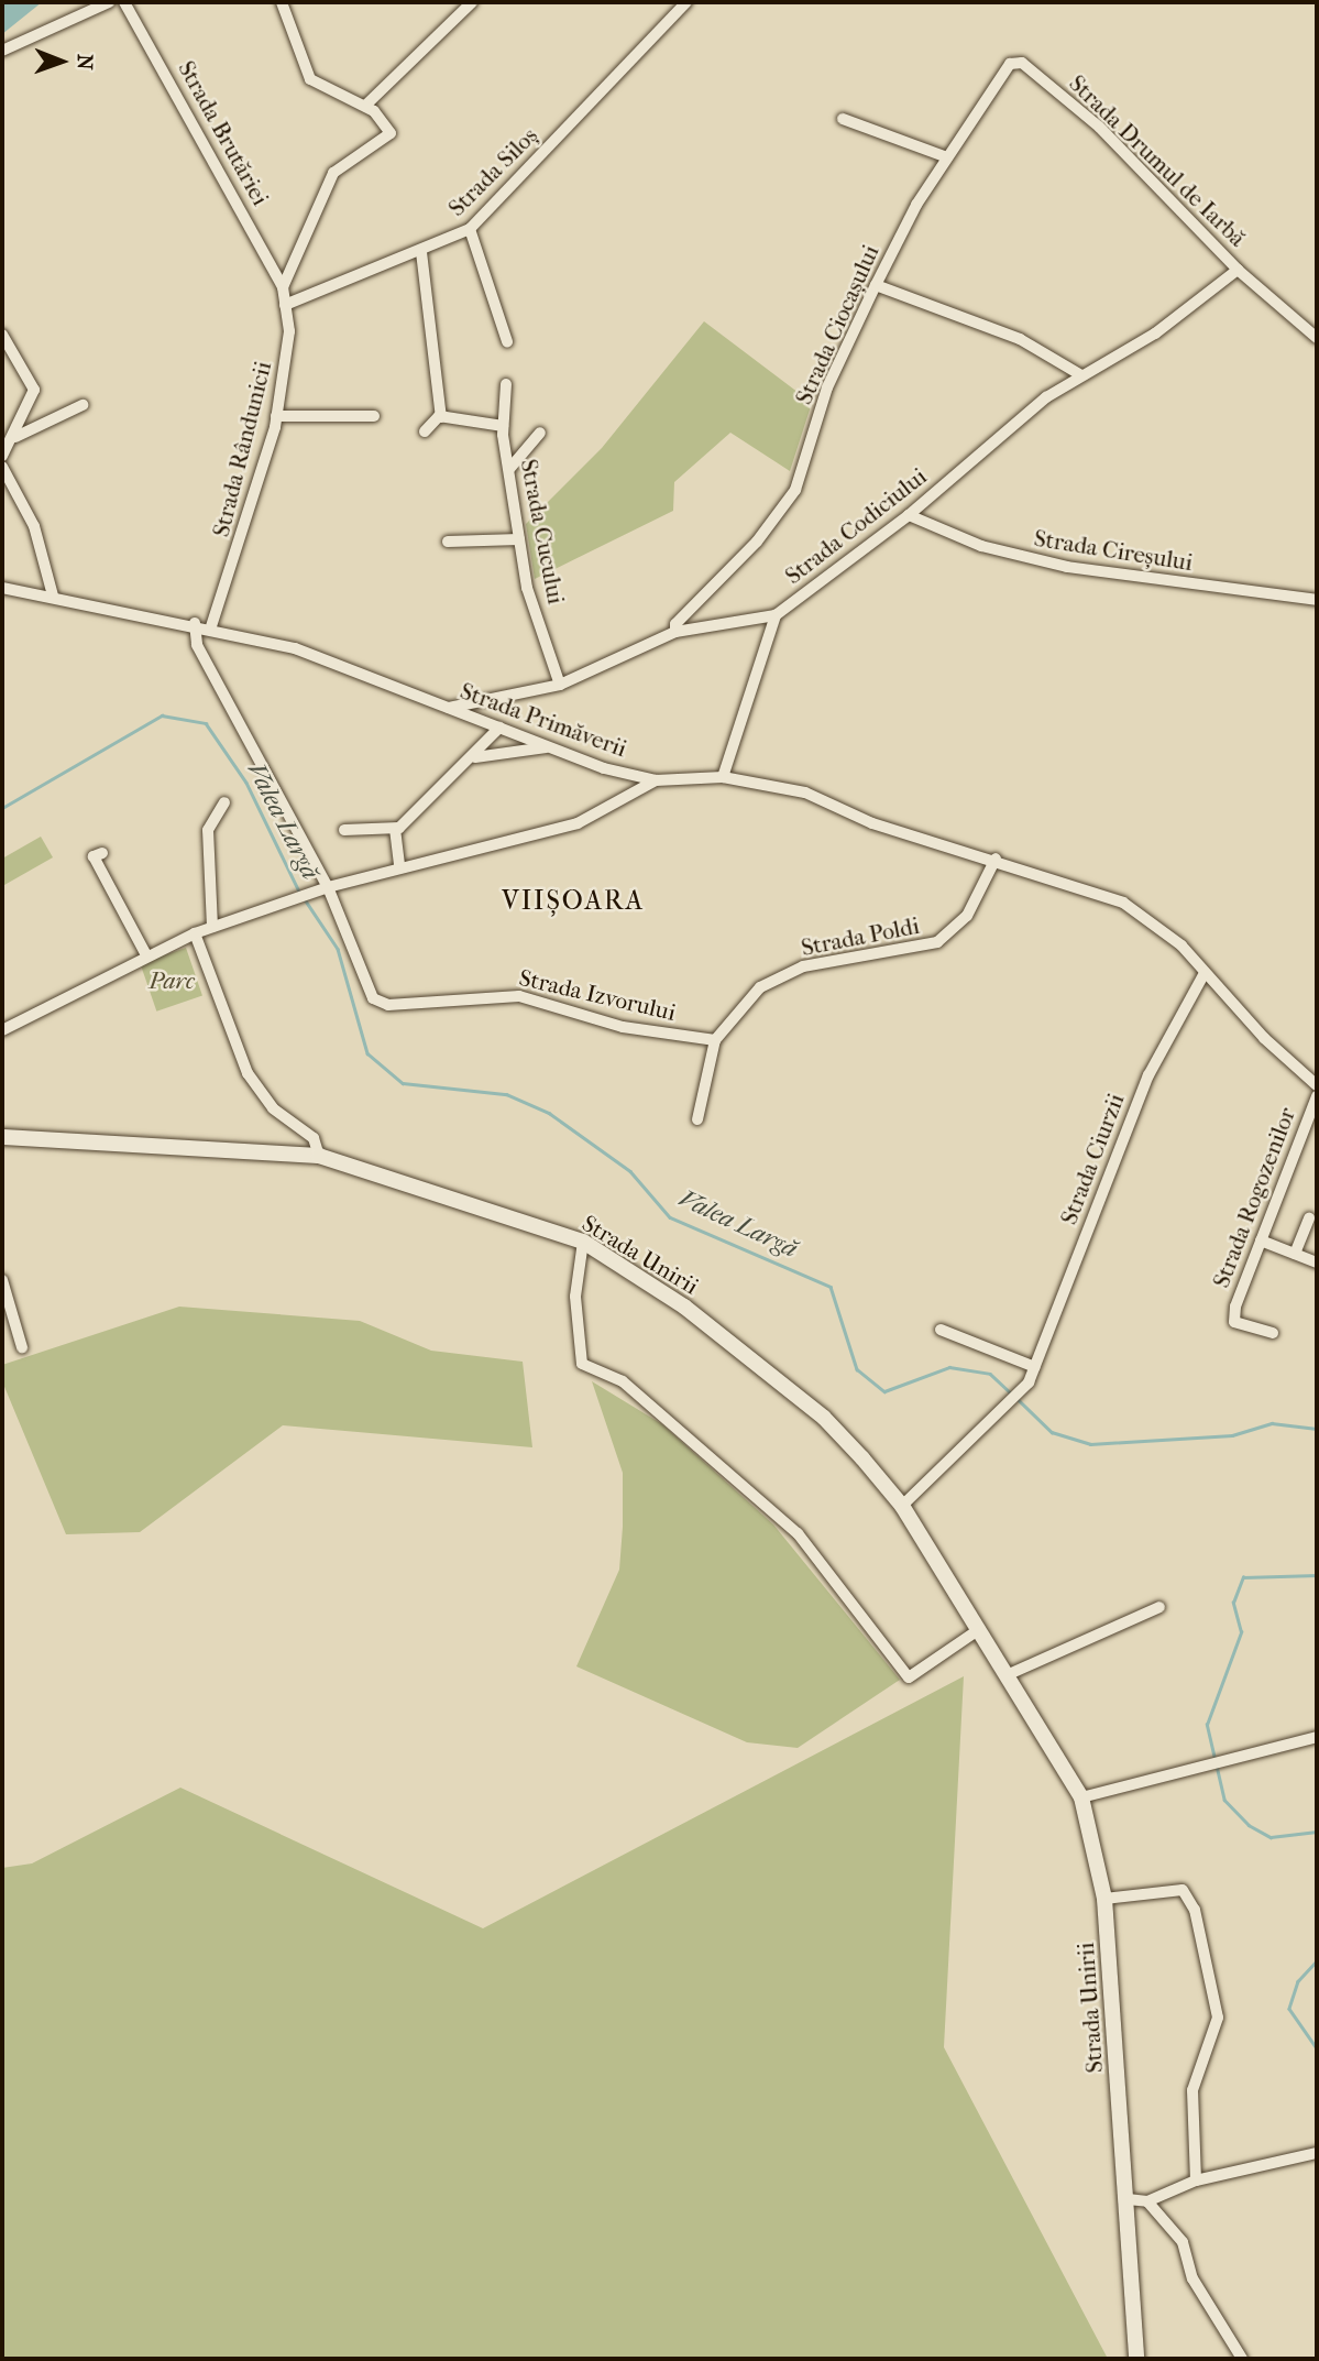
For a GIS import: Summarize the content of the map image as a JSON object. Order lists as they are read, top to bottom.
{
  "streets": {
    "main road": ["Strada Unirii"],
    "street": [
      "Strada Brutăriei",
      "Strada Drumul de Iarbă",
      "Strada Siloș",
      "Strada Ciocașului",
      "Strada Rândunicii",
      "Strada Codiciului",
      "Strada Cucului",
      "Strada Cireșului",
      "Strada Primăverii",
      "Strada Poldi",
      "Strada Izvorului",
      "Strada Ciurzii",
      "Strada Rogozenilor"
    ]
  },
  "crossings": [
    ["Strada Brutăriei", "Strada Rândunicii"],
    ["Strada Drumul de Iarbă", "Strada Ciocașului"],
    ["Strada Drumul de Iarbă", "Strada Codiciului"],
    ["Strada Siloș", "Strada Rândunicii"],
    ["Strada Ciocașului", "Strada Codiciului"],
    ["Strada Rândunicii", "Strada Primăverii"],
    ["Strada Codiciului", "Strada Cucului"],
    ["Strada Codiciului", "Strada Cireșului"],
    ["Strada Codiciului", "Strada Primăverii"],
    ["Strada Primăverii", "Strada Poldi"],
    ["Strada Primăverii", "Strada Ciurzii"],
    ["Strada Poldi", "Strada Izvorului"],
    ["Strada Ciurzii", "Strada Unirii"]
  ],
  "districts": ["VIIȘOARA"],
  "water": ["Valea Largă"],
  "parks": ["Parc"],
  "north": "right"
}
